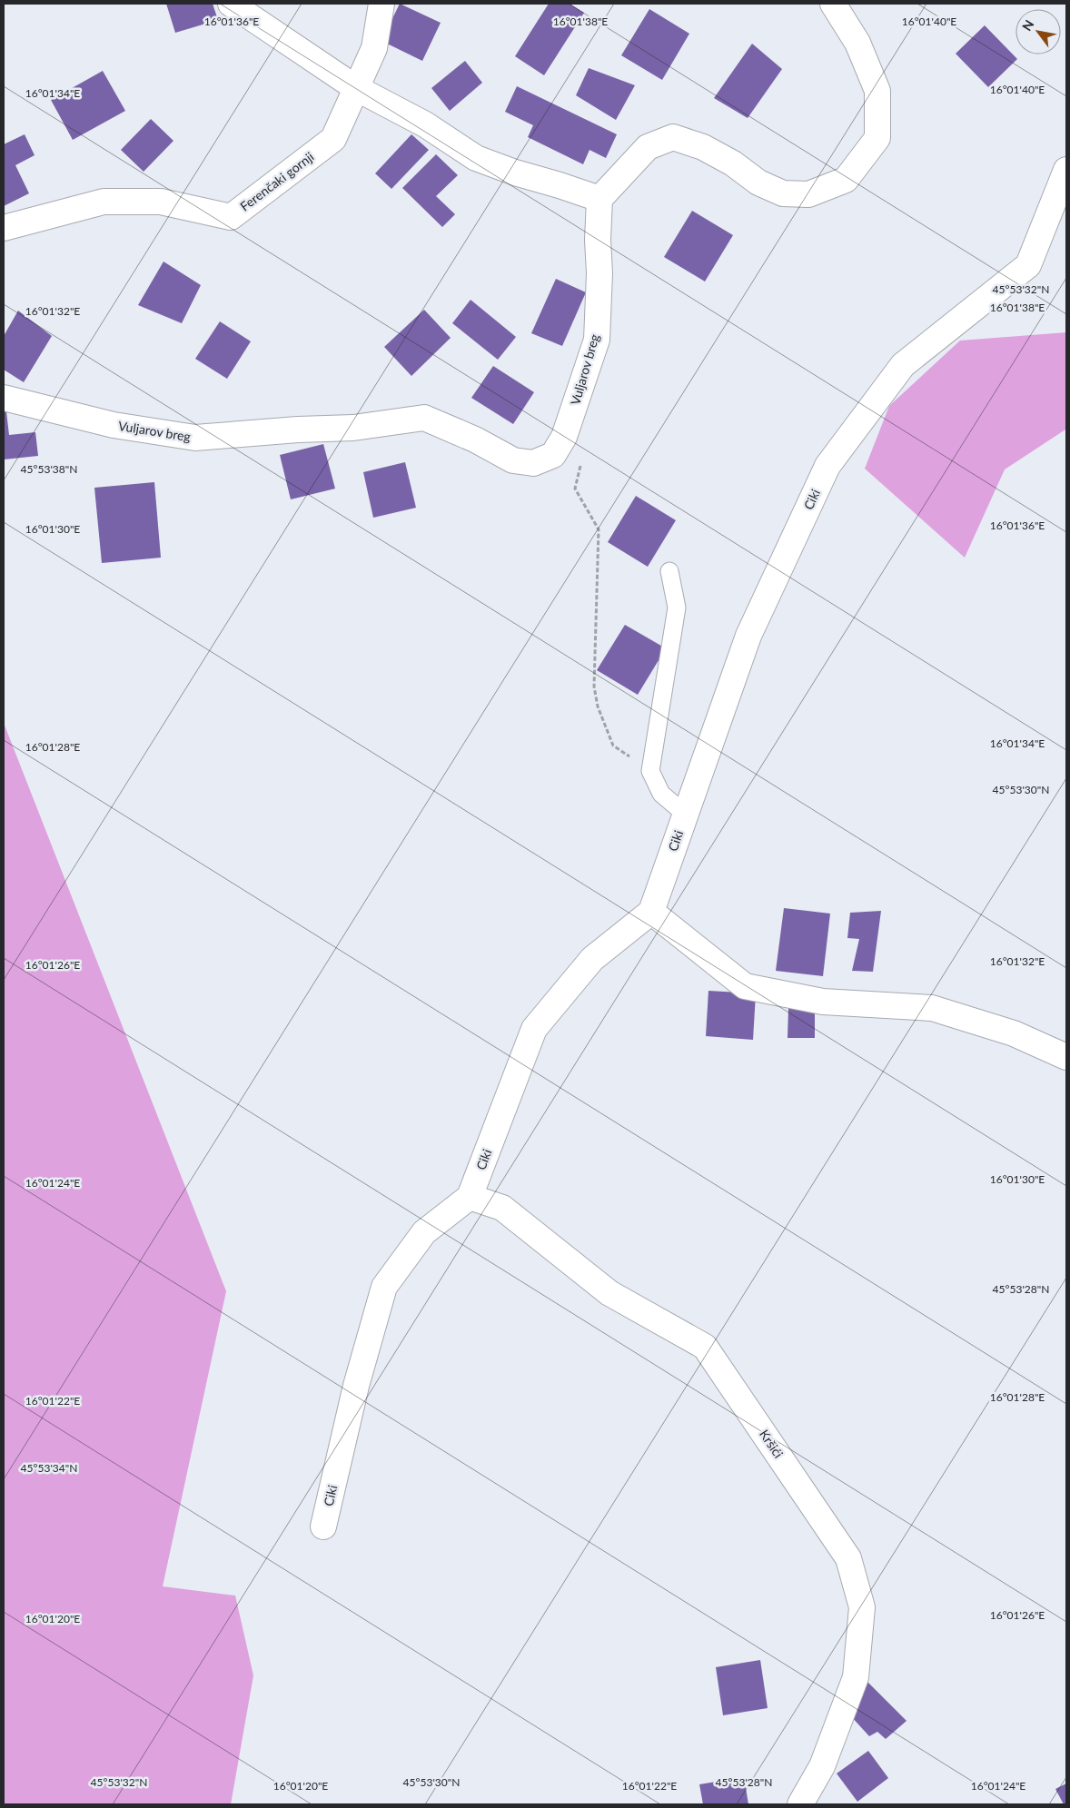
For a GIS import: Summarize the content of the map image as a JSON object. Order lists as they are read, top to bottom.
{
  "streets": {
    "street": [
      "Ferenčaki gornji",
      "Vuljarov breg",
      "Ciki",
      "Kršići"
    ]
  },
  "crossings": [
    ["Ciki", "Kršići"]
  ],
  "north": "top left",
  "coordinates": [
    "16°01'36\"E",
    "16°01'38\"E",
    "16°01'40\"E",
    "16°01'34\"E",
    "45°53'32\"N",
    "16°01'32\"E",
    "45°53'38\"N",
    "16°01'30\"E",
    "16°01'28\"E",
    "45°53'30\"N",
    "16°01'26\"E",
    "16°01'24\"E",
    "45°53'28\"N",
    "16°01'22\"E",
    "45°53'34\"N",
    "16°01'20\"E"
  ]
}
